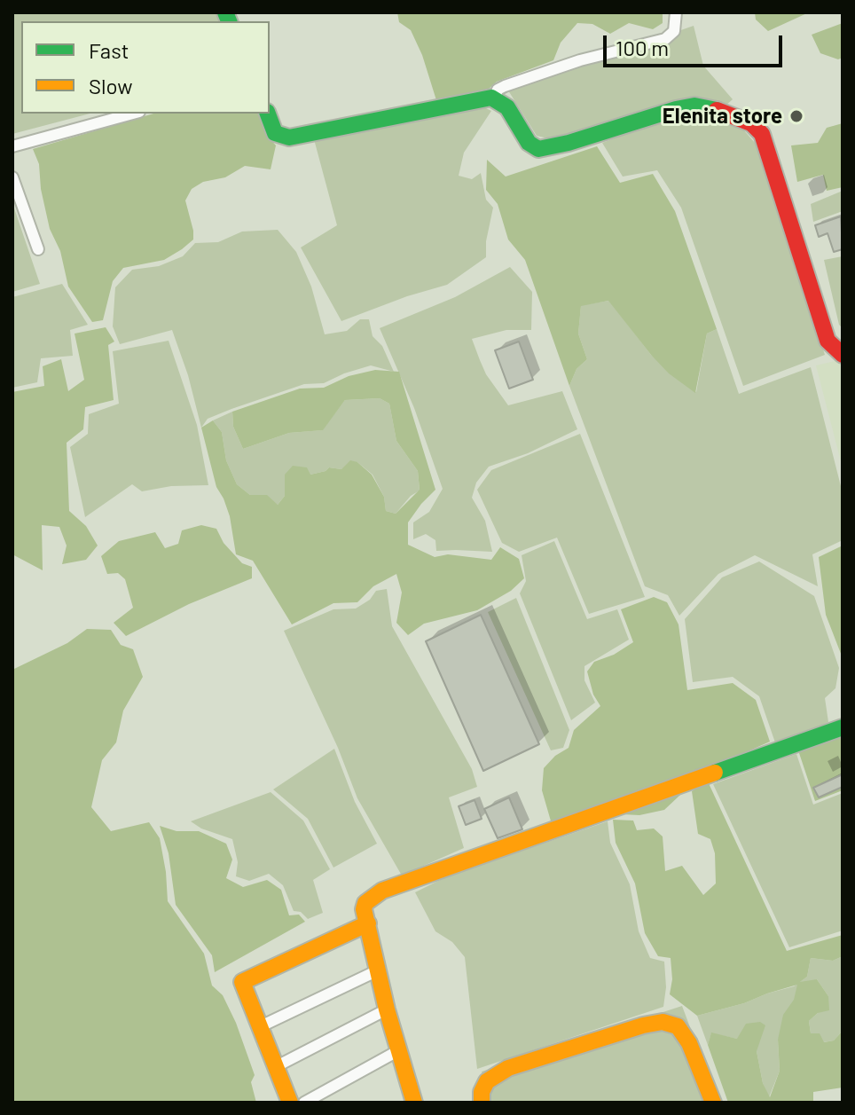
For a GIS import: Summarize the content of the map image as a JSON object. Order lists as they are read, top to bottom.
{
  "places": ["Elenita store"],
  "legend": ["Fast", "Slow"],
  "scale_bar": "100 m"
}
